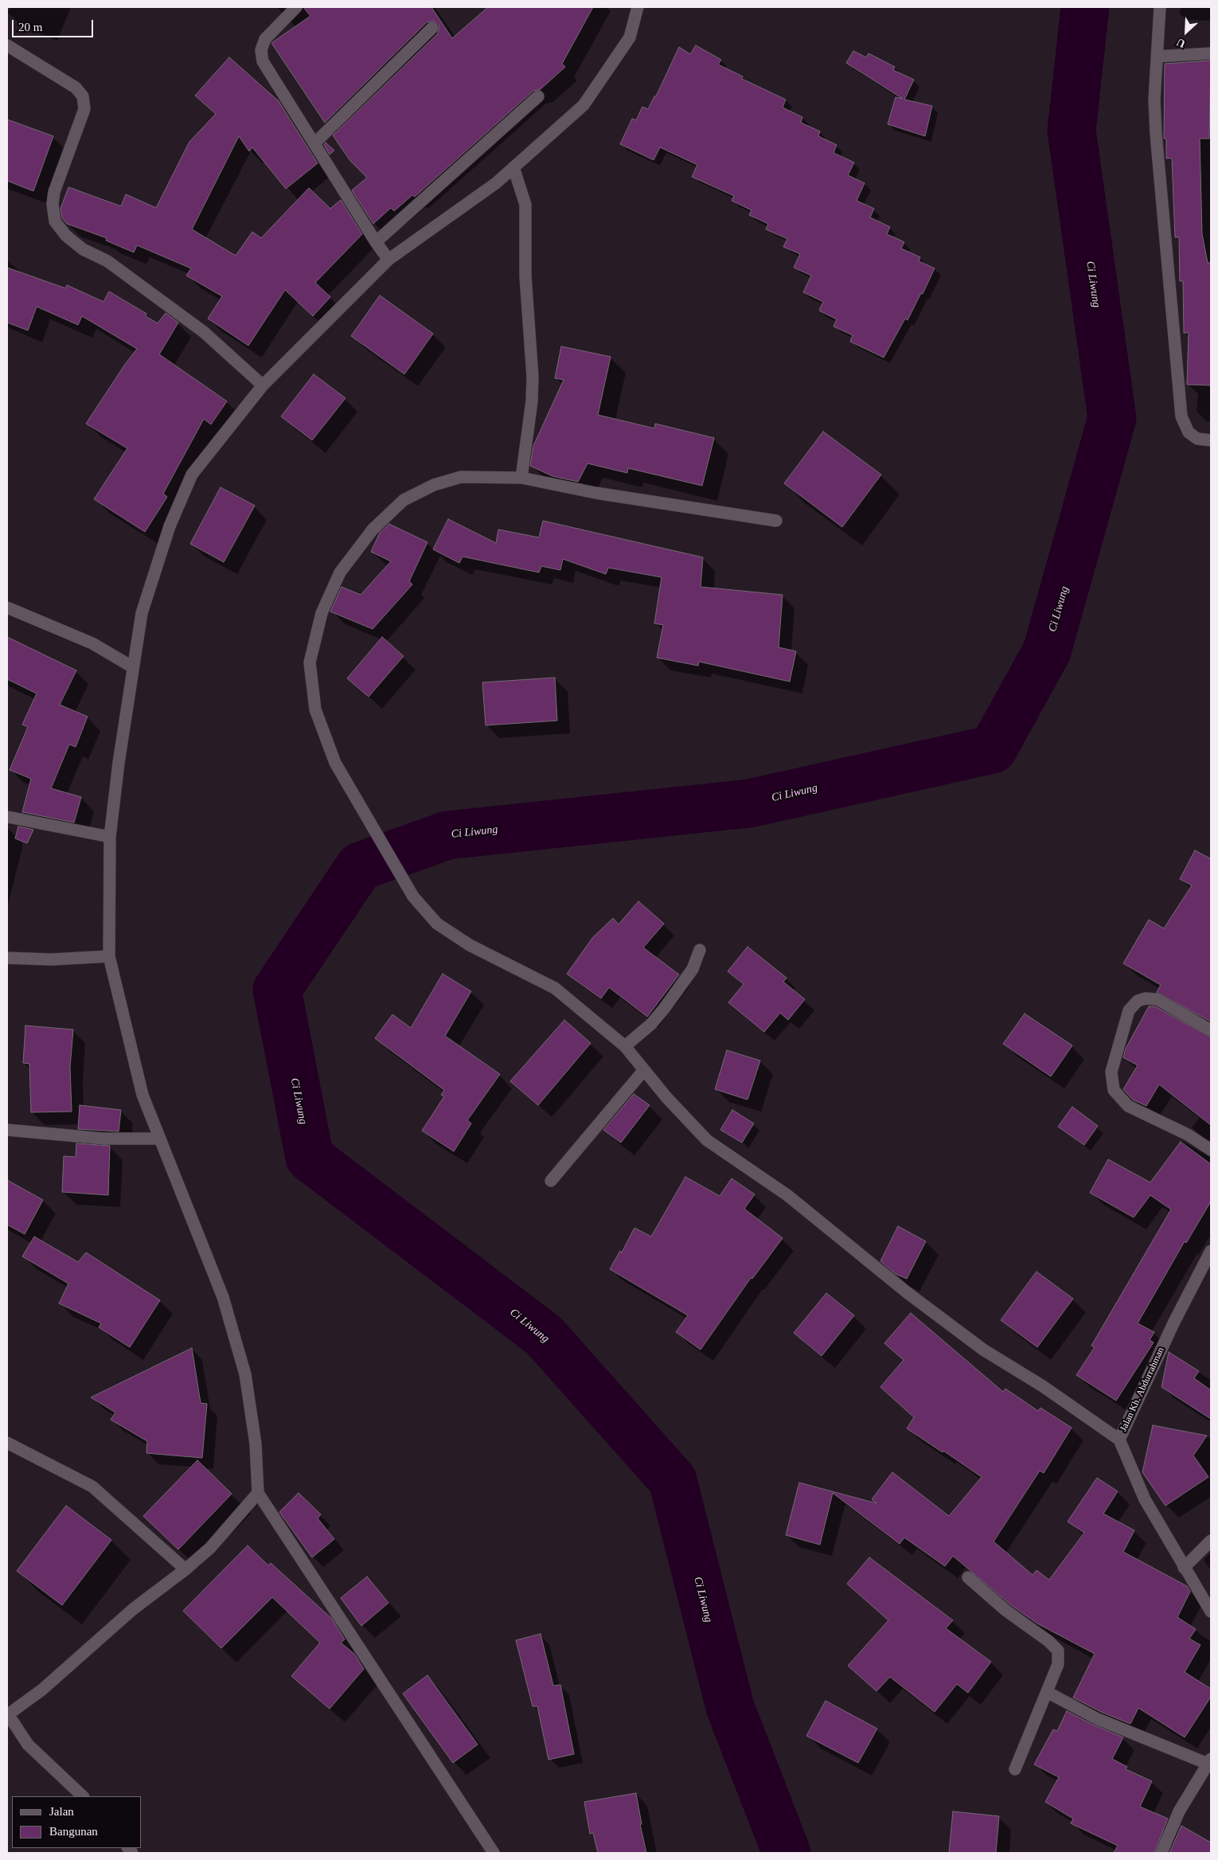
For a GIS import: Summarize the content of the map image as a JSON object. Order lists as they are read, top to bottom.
{
  "streets": {
    "street": ["Jalan Kh. Abdurrahman"]
  },
  "water": ["Ci Liwung"],
  "legend": ["Jalan", "Bangunan"],
  "scale_bar": "20 m",
  "north": "bottom left"
}
